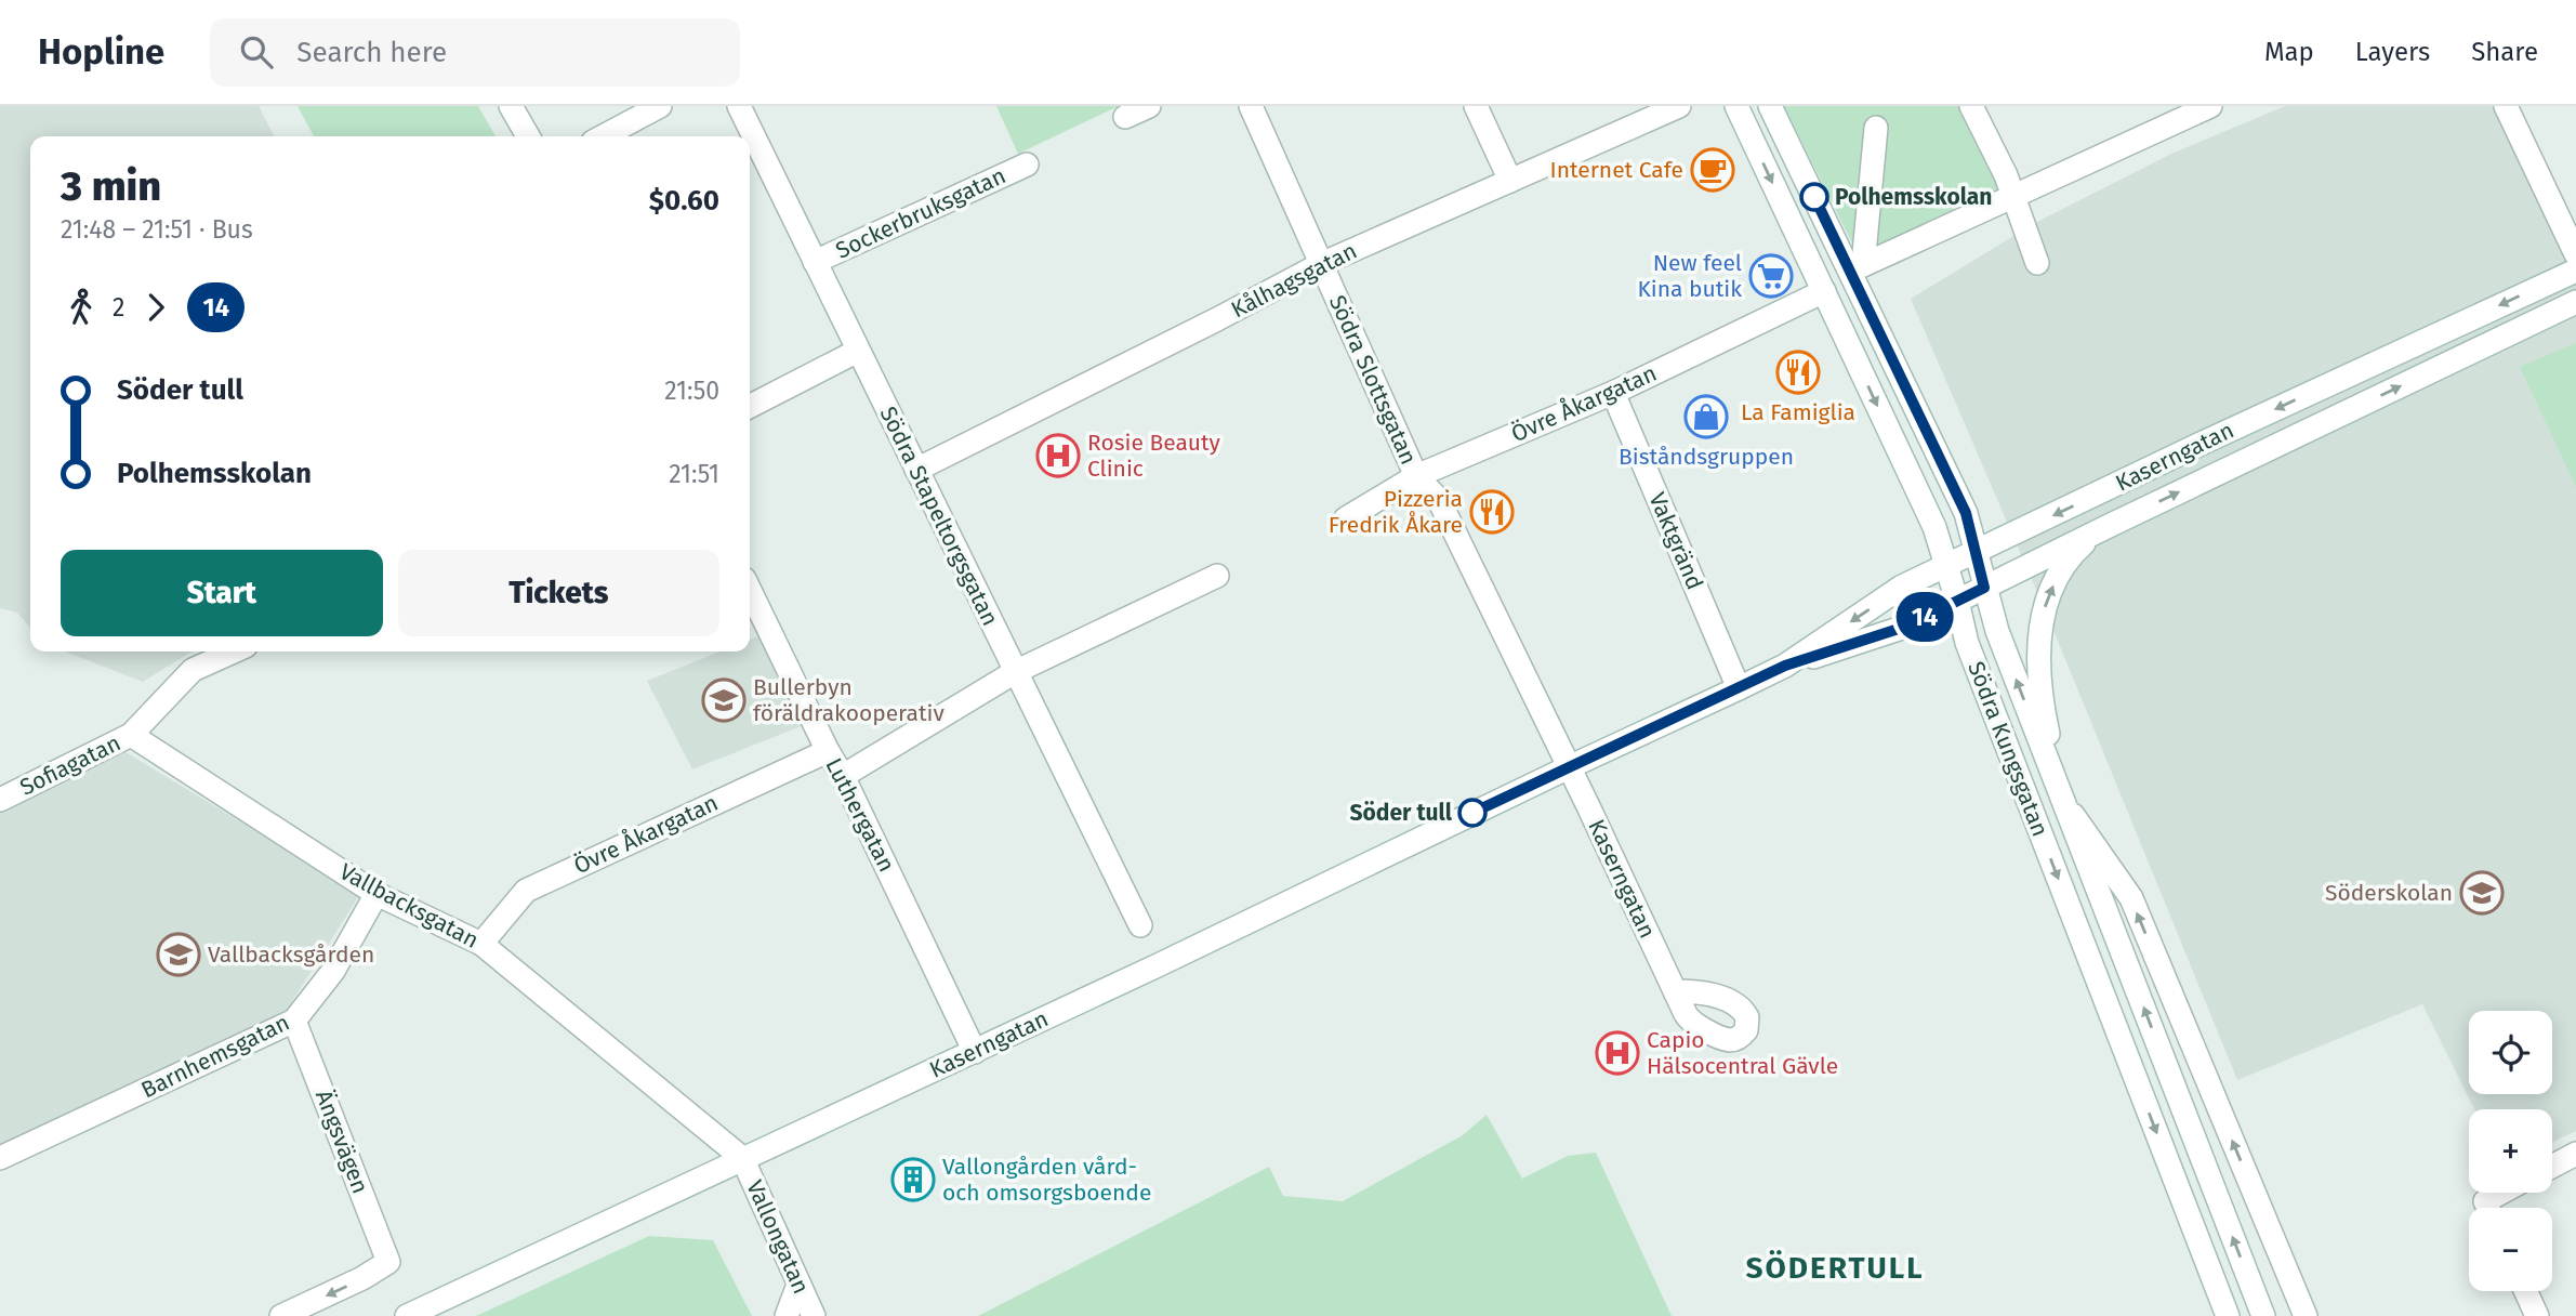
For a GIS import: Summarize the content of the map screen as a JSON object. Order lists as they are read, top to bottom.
{
  "streets": {
    "street": [
      "Sockerbruksgatan",
      "Kålhagsgatan",
      "Södra Slottsgatan",
      "Övre Åkargatan",
      "Kaserngatan",
      "Södra Stapeltorgsgatan",
      "Vaktgränd",
      "Södra Kungsgatan",
      "Sofiagatan",
      "Luthergatan",
      "Vallbacksgatan",
      "Barnhemsgatan",
      "Ängsvägen",
      "Vallongatan"
    ]
  },
  "crossings": [
    ["Sockerbruksgatan", "Södra Stapeltorgsgatan"],
    ["Kålhagsgatan", "Södra Slottsgatan"],
    ["Kålhagsgatan", "Södra Stapeltorgsgatan"],
    ["Södra Slottsgatan", "Övre Åkargatan"],
    ["Södra Slottsgatan", "Kaserngatan"],
    ["Övre Åkargatan", "Vaktgränd"],
    ["Övre Åkargatan", "Södra Kungsgatan"],
    ["Övre Åkargatan", "Luthergatan"],
    ["Övre Åkargatan", "Vallbacksgatan"],
    ["Kaserngatan", "Vaktgränd"],
    ["Kaserngatan", "Södra Kungsgatan"],
    ["Kaserngatan", "Luthergatan"],
    ["Kaserngatan", "Vallbacksgatan"],
    ["Kaserngatan", "Vallongatan"],
    ["Sofiagatan", "Vallbacksgatan"],
    ["Vallbacksgatan", "Barnhemsgatan"],
    ["Vallbacksgatan", "Vallongatan"],
    ["Barnhemsgatan", "Ängsvägen"]
  ],
  "districts": ["SÖDERTULL"],
  "places": {
    "cafe": ["Internet Cafe"],
    "other": ["Polhemsskolan", "Söder tull"],
    "supermarket": ["New feel Kina butik"],
    "restaurant": ["La Famiglia", "Pizzeria Fredrik Åkare"],
    "shop": ["Biståndsgruppen"],
    "hospital": ["Rosie Beauty Clinic", "Capio Hälsocentral Gävle"],
    "school or university": ["Bullerbyn föräldrakooperativ", "Söderskolan", "Vallbacksgården"],
    "building": ["Vallongården vård- och omsorgsboende"]
  },
  "lines": ["bus line 14"],
  "page": {
    "header": "Hopline",
    "search": "Search here",
    "nav": ["Map", "Layers", "Share"],
    "on_map": "14",
    "heading": ["3 min", "21:48 – 21:51 · Bus", "$0.60"],
    "legs": ["2", "14"],
    "list": [
      {
        "name": "Söder tull",
        "value": "21:50"
      },
      {
        "name": "Polhemsskolan",
        "value": "21:51"
      }
    ],
    "buttons": ["Start", "Tickets"],
    "map_buttons": ["+", "−"]
  }
}
